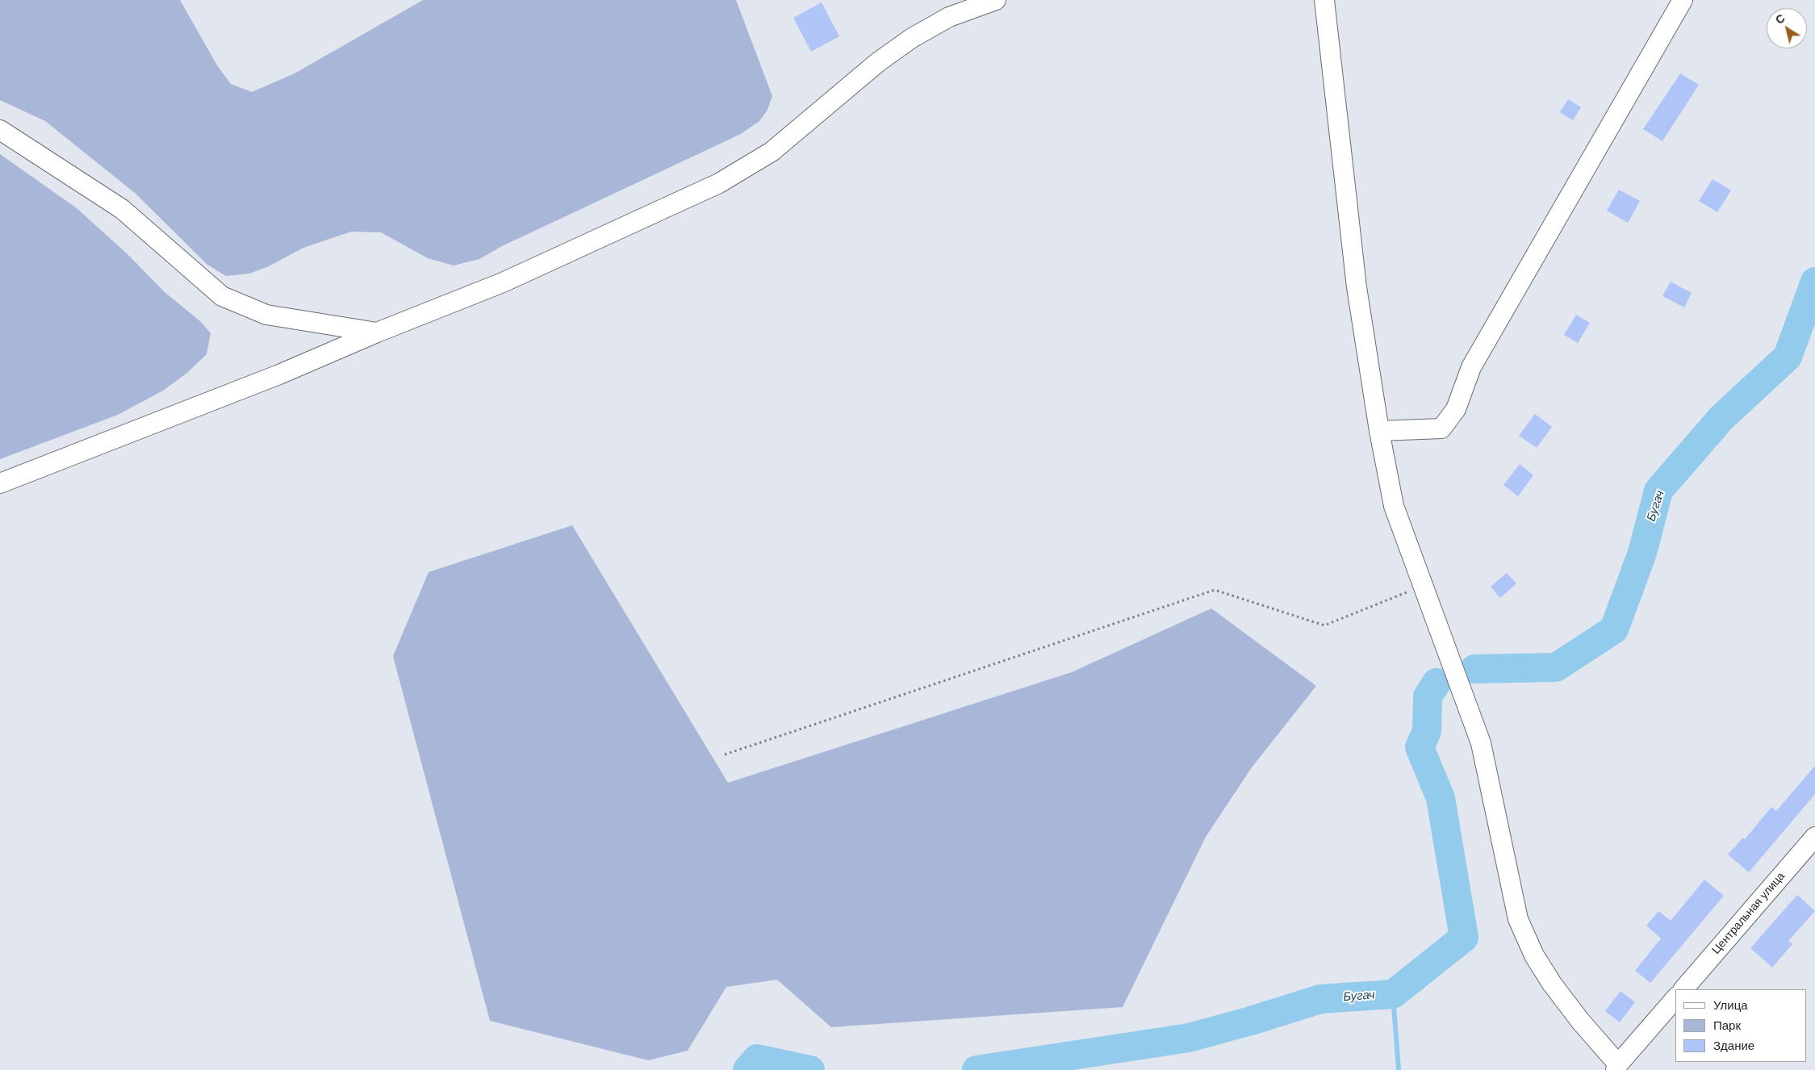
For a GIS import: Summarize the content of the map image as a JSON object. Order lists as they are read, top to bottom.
{
  "streets": {
    "street": ["Центральная улица"]
  },
  "water": ["Бугач"],
  "legend": ["Улица", "Парк", "Здание"],
  "north": "top left"
}
